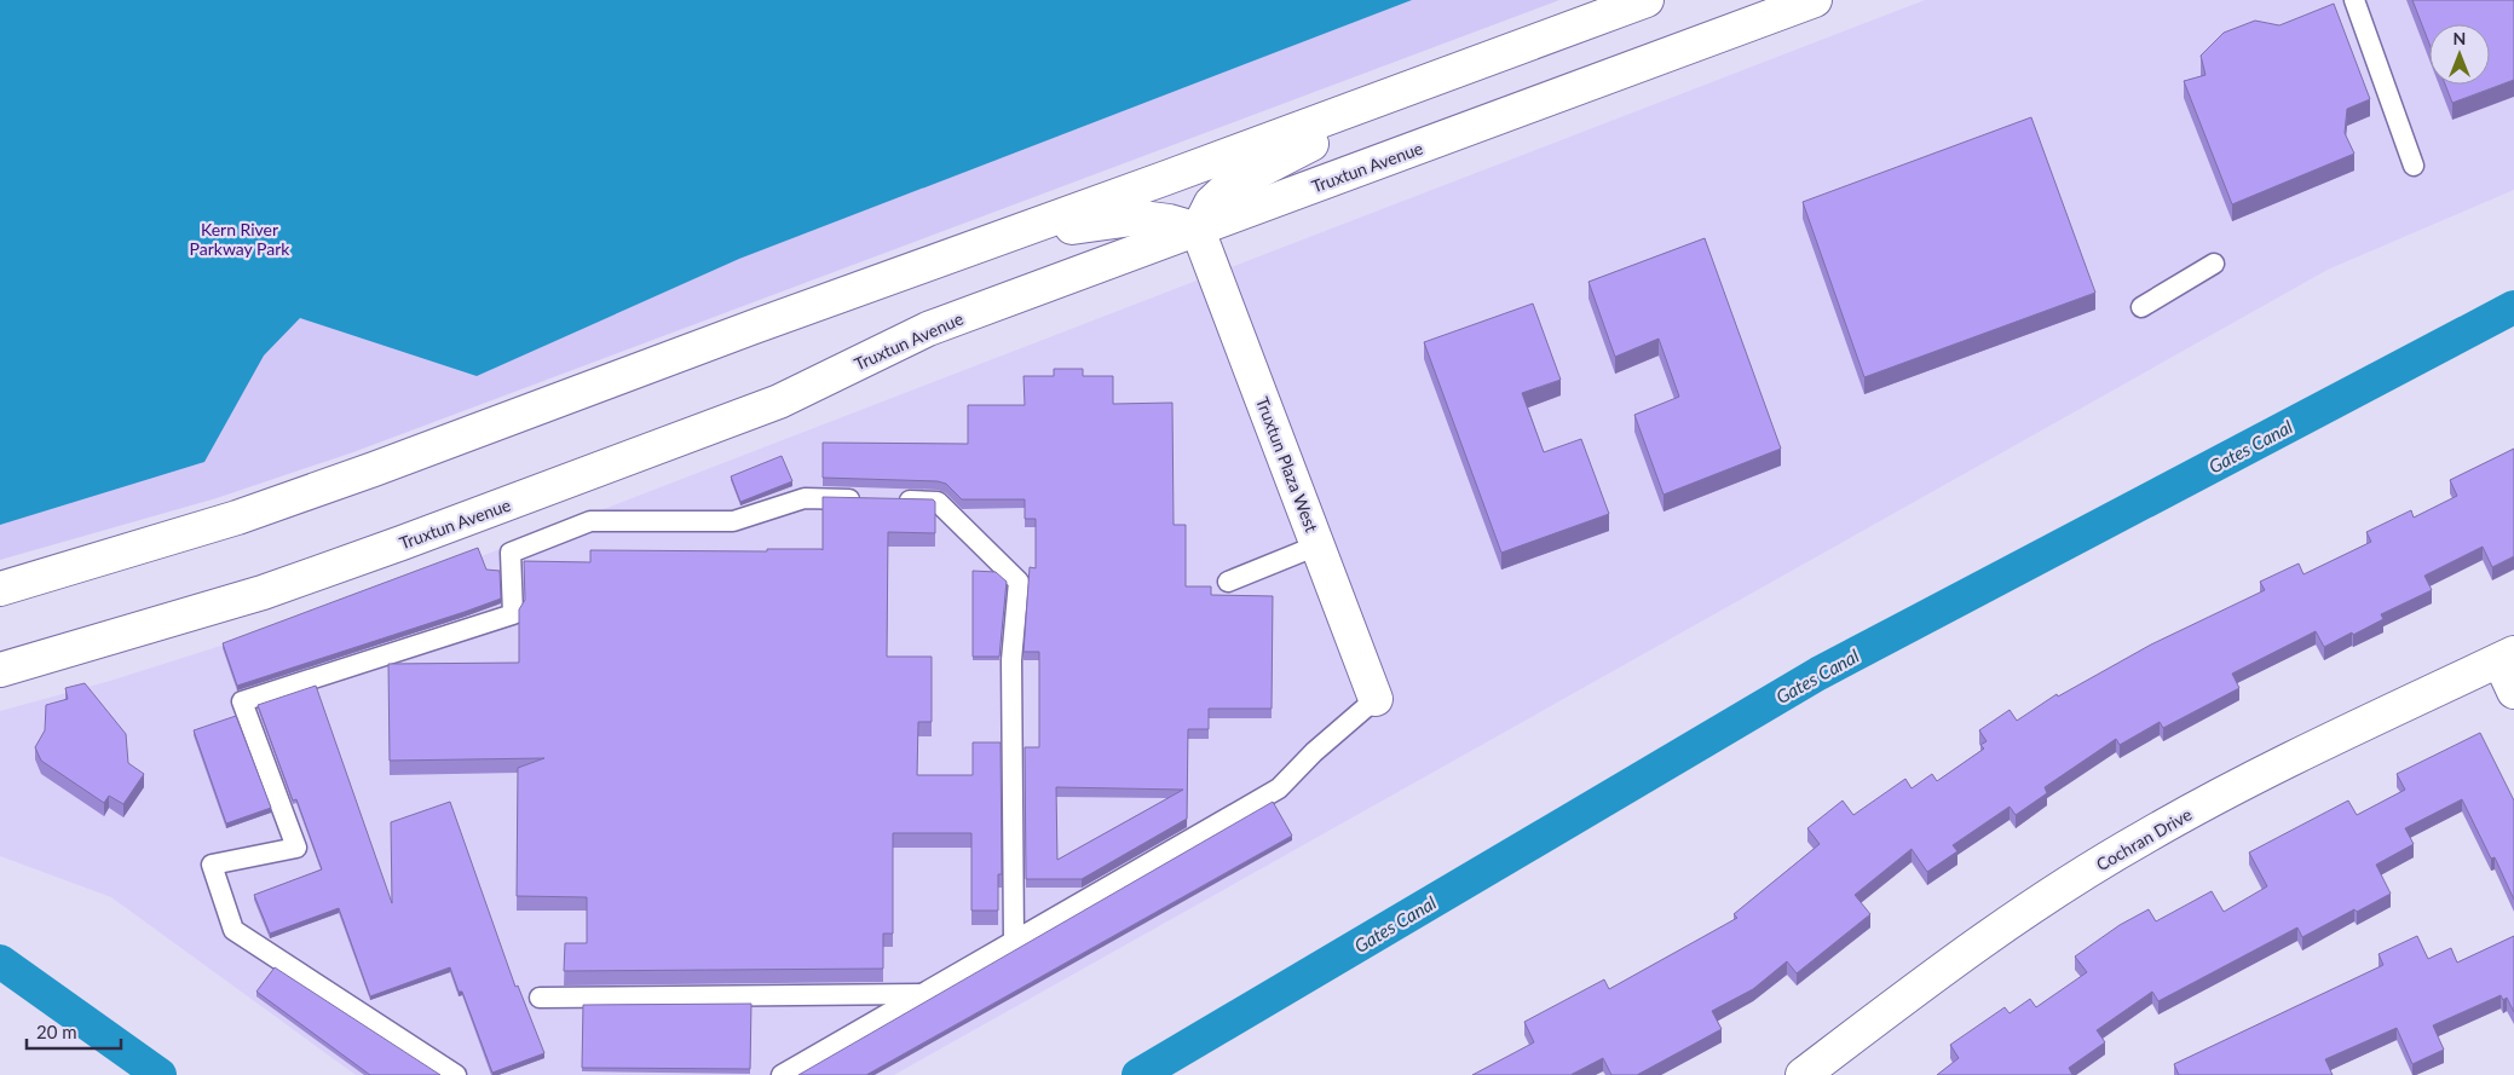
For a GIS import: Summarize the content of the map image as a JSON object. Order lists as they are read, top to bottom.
{
  "streets": {
    "main road": ["Truxtun Avenue", "Truxtun Plaza West", "Cochran Drive"]
  },
  "crossings": [
    ["Truxtun Avenue", "Truxtun Plaza West"]
  ],
  "water": ["Gates Canal"],
  "parks": ["Kern River Parkway Park"],
  "scale_bar": "20 m",
  "north": "top"
}
